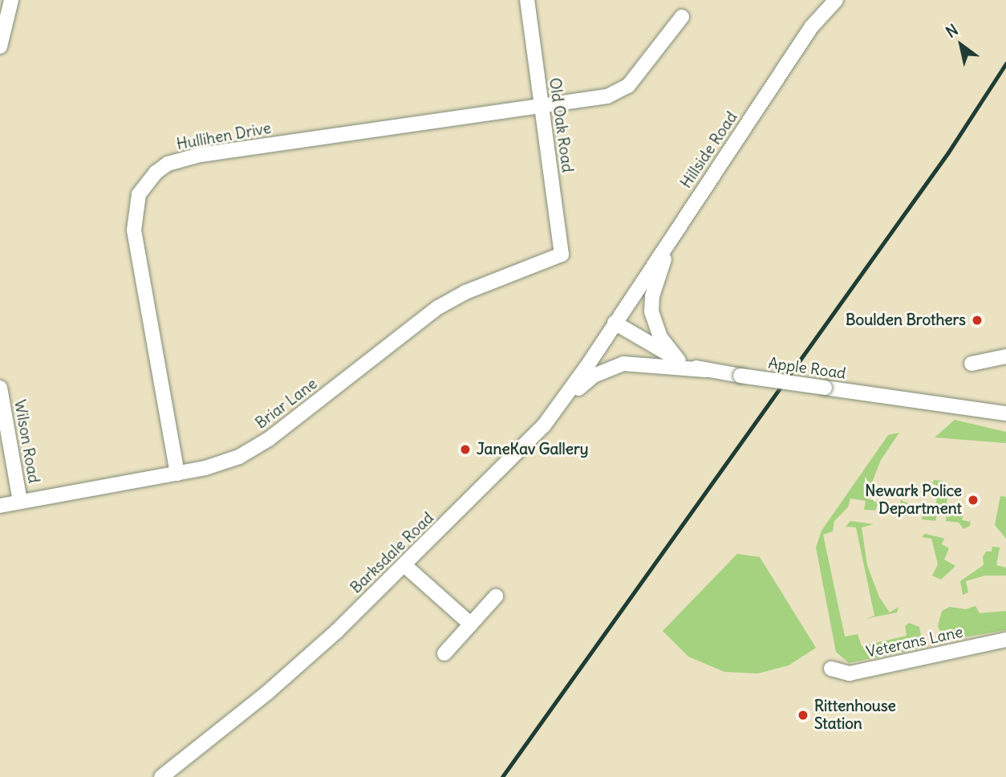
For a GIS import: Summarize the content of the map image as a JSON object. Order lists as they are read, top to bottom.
{
  "streets": {
    "street": [
      "Old Oak Road",
      "Hullihen Drive",
      "Hillside Road",
      "Apple Road",
      "Briar Lane",
      "Wilson Road",
      "Barksdale Road",
      "Veterans Lane"
    ]
  },
  "crossings": [
    ["Old Oak Road", "Hullihen Drive"],
    ["Old Oak Road", "Briar Lane"],
    ["Hullihen Drive", "Briar Lane"],
    ["Hillside Road", "Apple Road"],
    ["Hillside Road", "Barksdale Road"],
    ["Apple Road", "Barksdale Road"],
    ["Briar Lane", "Wilson Road"]
  ],
  "places": [
    "Boulden Brothers",
    "JaneKav Gallery",
    "Newark Police Department",
    "Rittenhouse Station"
  ],
  "north": "top left"
}
